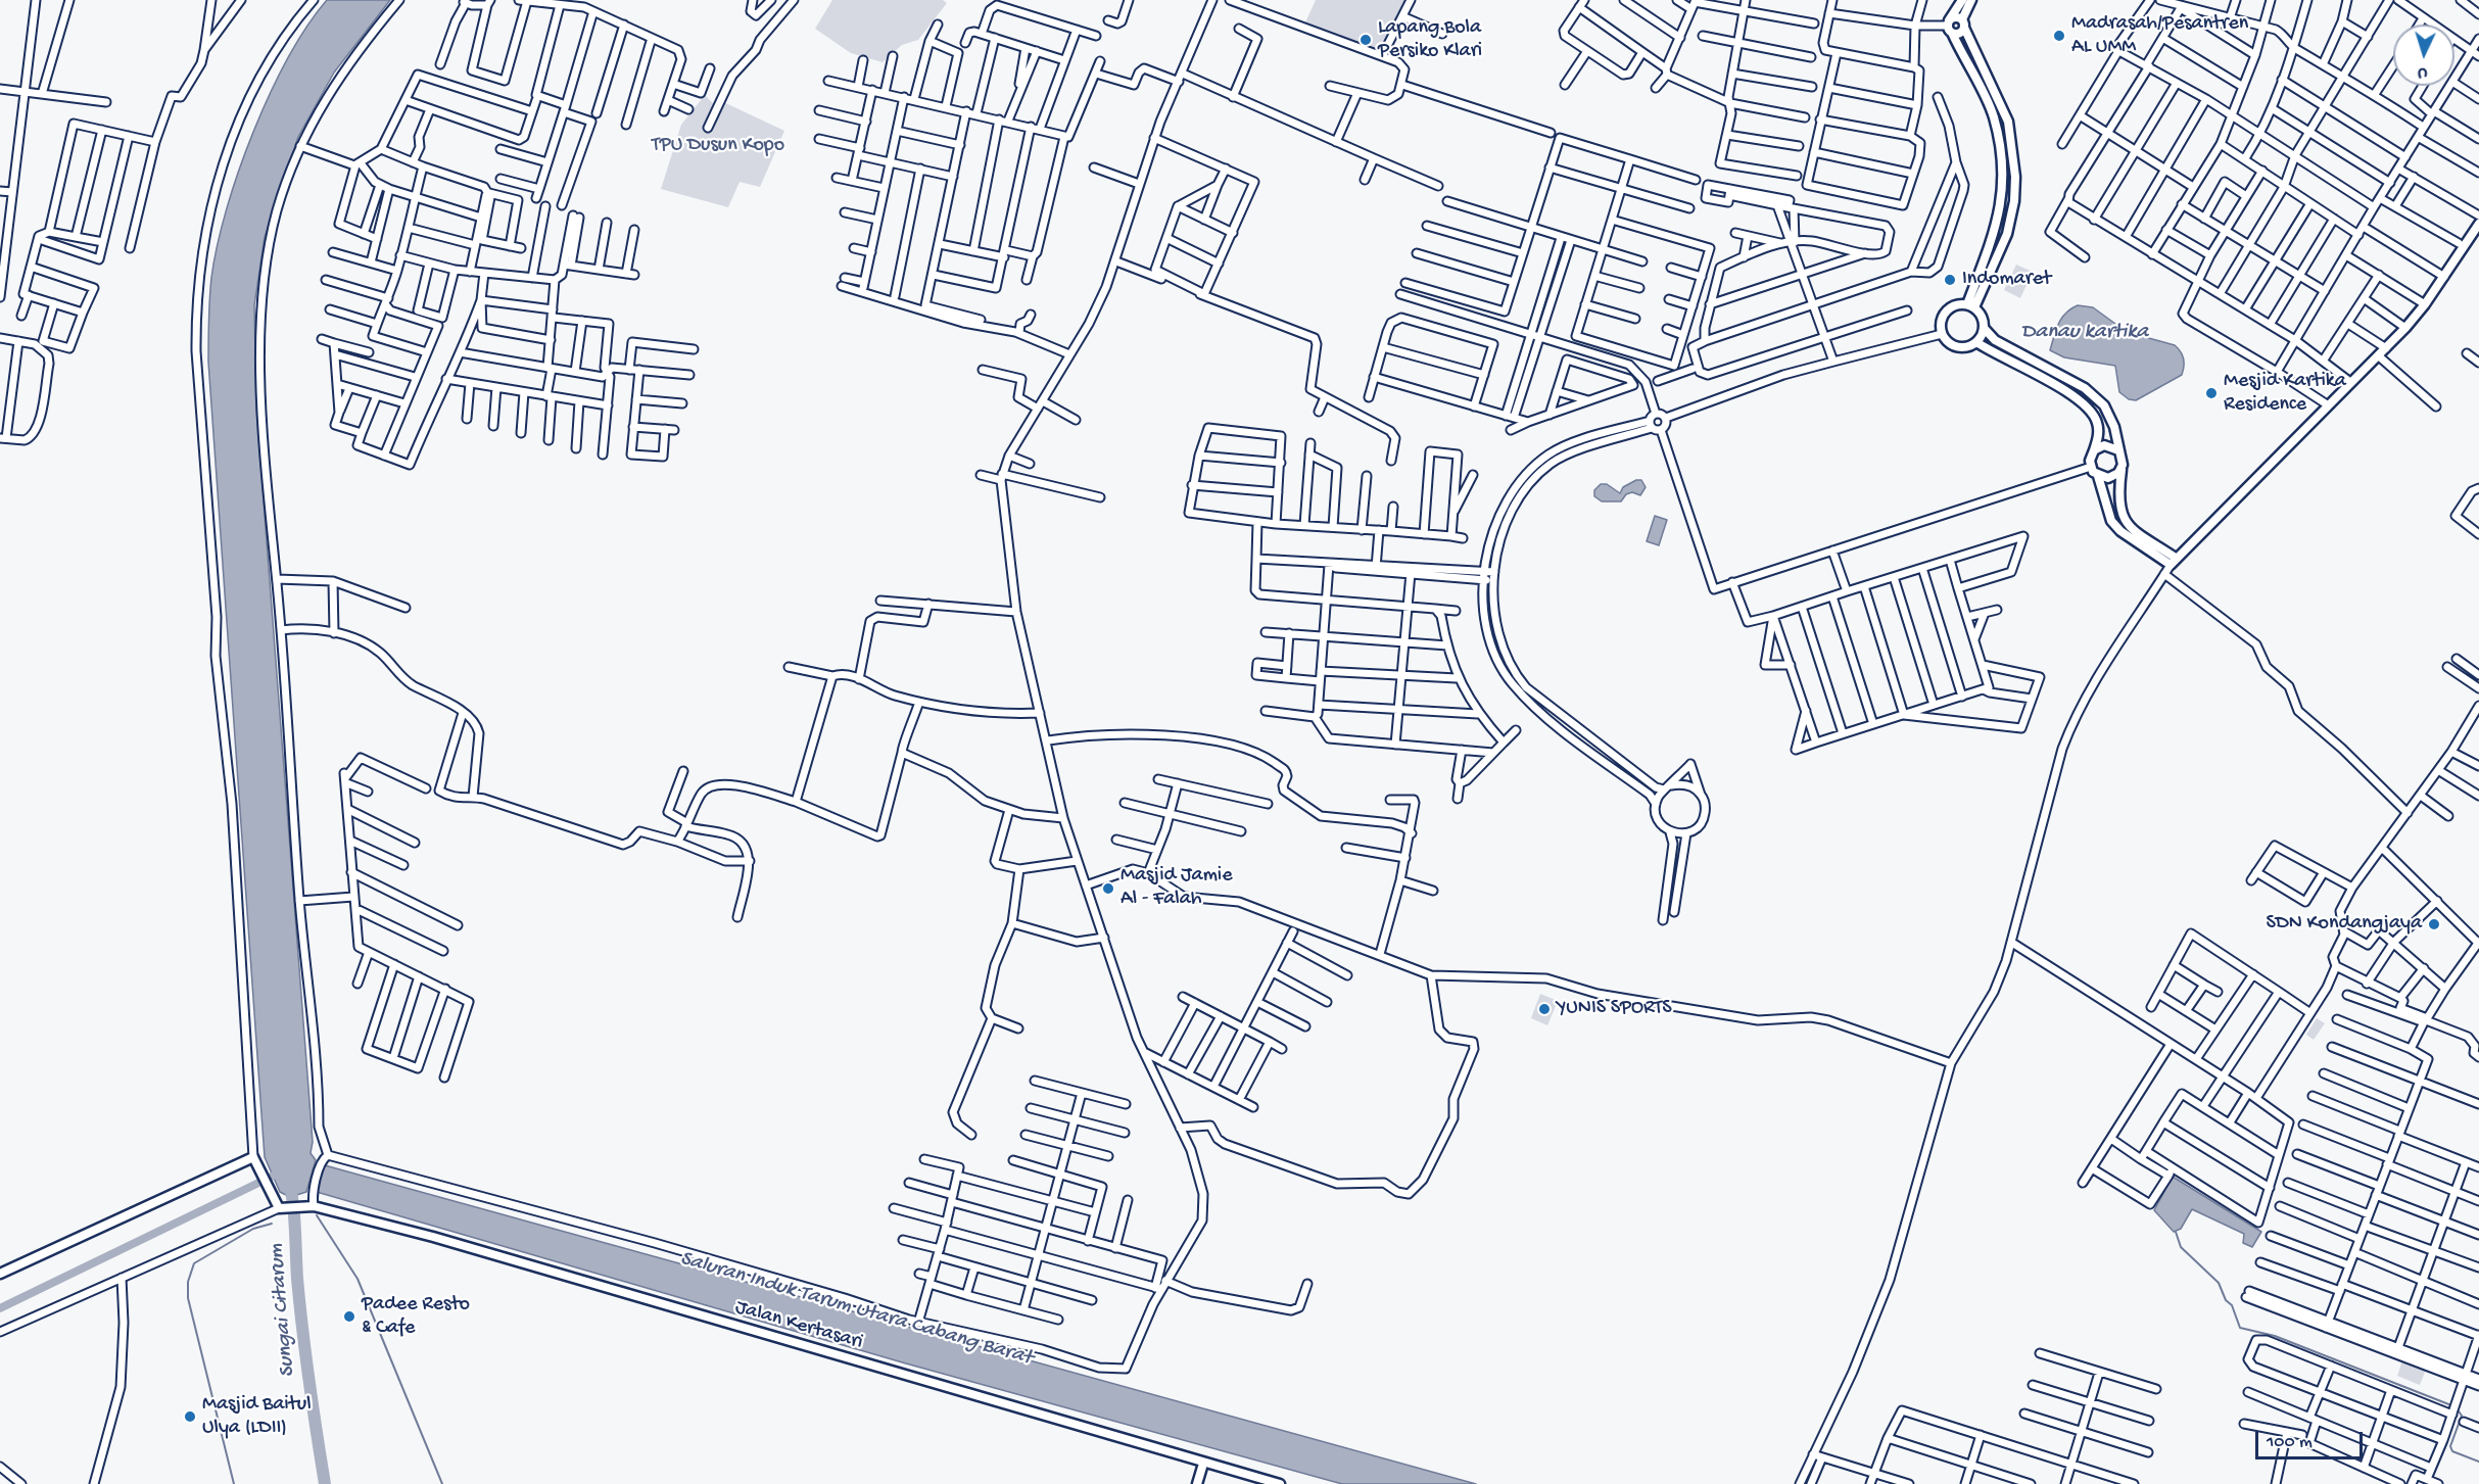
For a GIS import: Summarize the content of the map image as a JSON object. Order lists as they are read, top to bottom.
{
  "streets": {
    "street": ["Jalan Kertasari"]
  },
  "water": ["Danau kartika", "Saluran Induk Tarum Utara Cabang Barat", "Sungai Citarum"],
  "parks": ["TPU Dusun Kopo"],
  "places": [
    "Madrasah/Pesantren AL UMM",
    "Lapang Bola Persiko Klari",
    "Indomaret",
    "Mesjid Kartika Residence",
    "Masjid Jamie Al - Falah",
    "SDN Kondangjaya",
    "YUNIS SPORTS",
    "Padee Resto & Cafe",
    "Masjid Baitul Ulya (LDII)"
  ],
  "scale_bar": "100 m",
  "north": "bottom"
}
